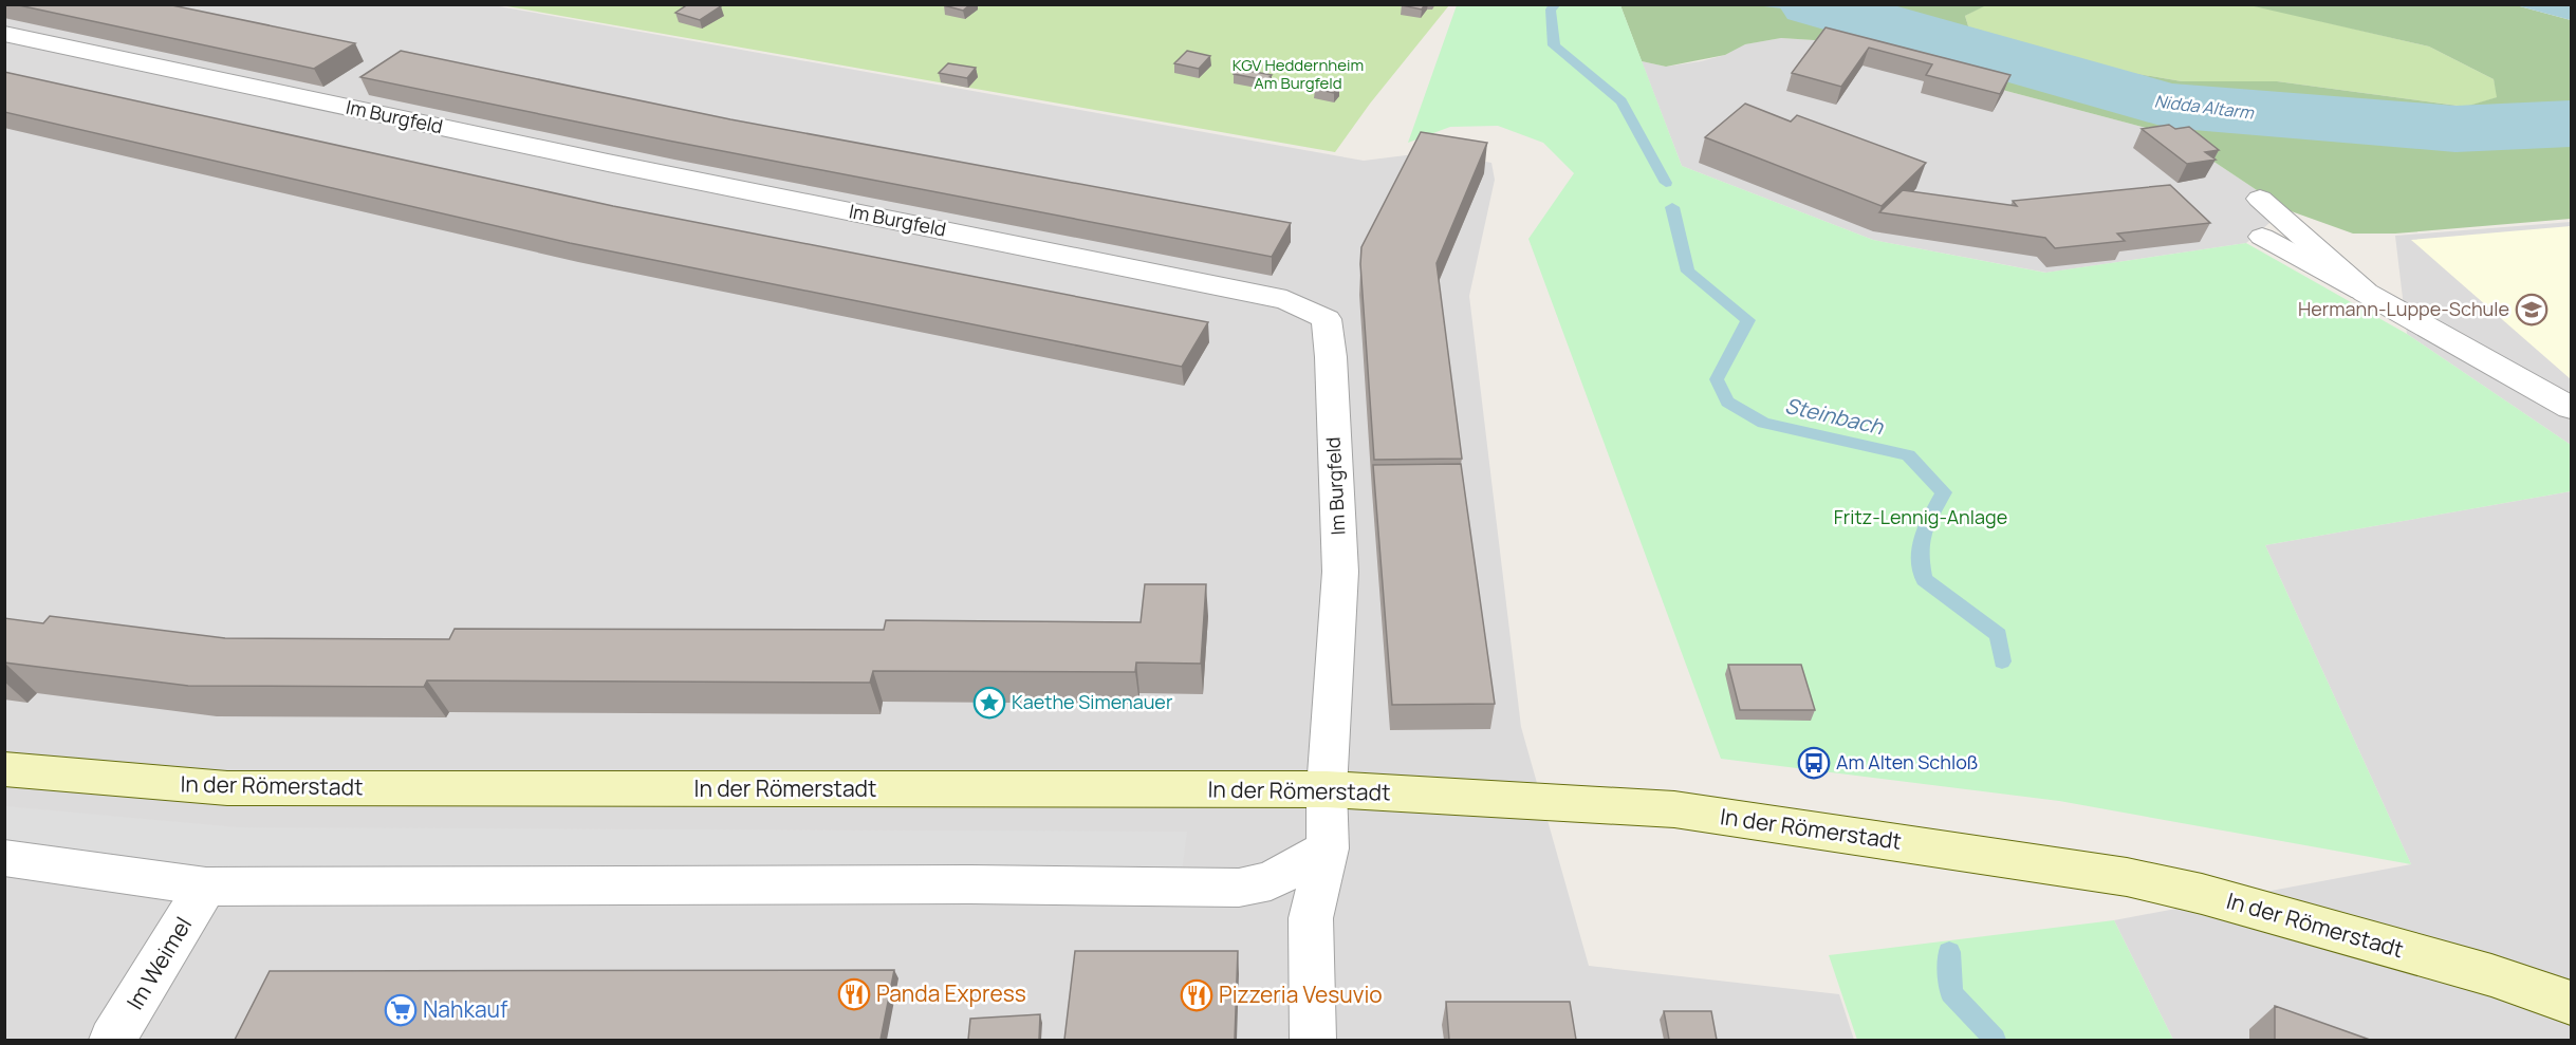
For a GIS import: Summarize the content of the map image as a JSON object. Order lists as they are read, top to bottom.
{
  "streets": {
    "street": ["Im Burgfeld", "In der Römerstadt", "Im Weimel"]
  },
  "crossings": [
    ["Im Burgfeld", "In der Römerstadt"]
  ],
  "water": ["Nidda Altarm", "Steinbach"],
  "parks": ["KGV Heddernheim Am Burgfeld", "Fritz-Lennig-Anlage"],
  "places": {
    "school or university": ["Hermann-Luppe-Schule"],
    "place": ["Kaethe Simenauer"],
    "bus stop": ["Am Alten Schloß"],
    "restaurant": ["Panda Express", "Pizzeria Vesuvio"],
    "supermarket": ["Nahkauf"]
  }
}
